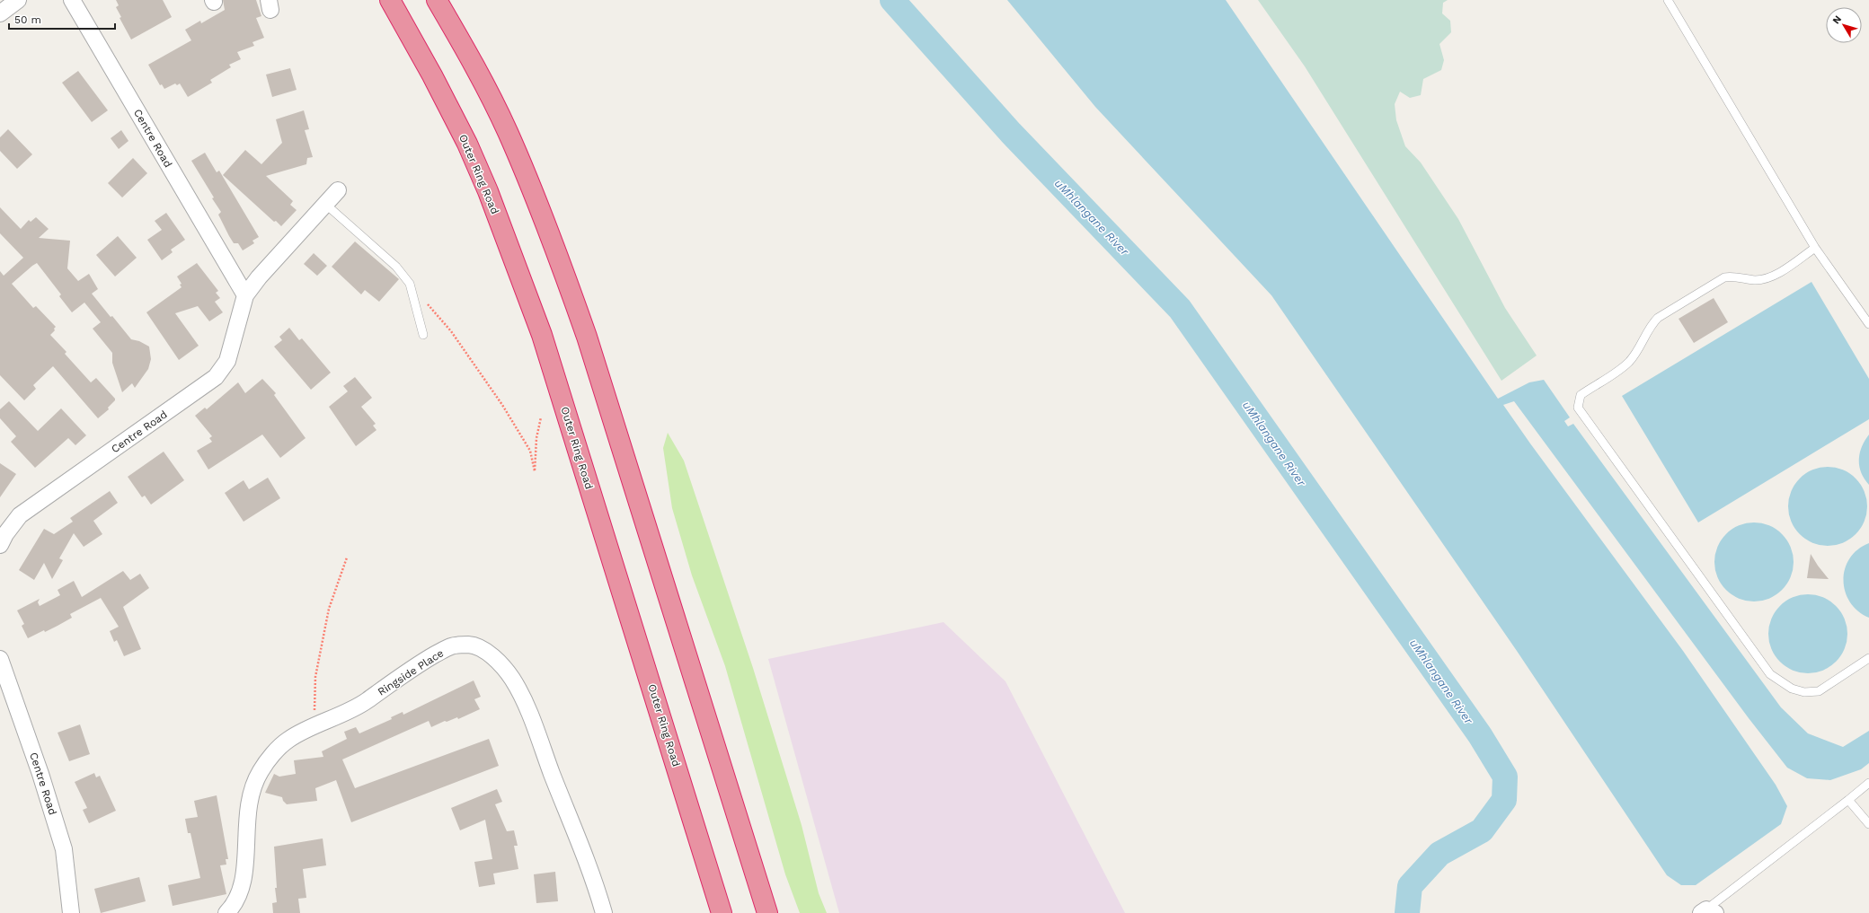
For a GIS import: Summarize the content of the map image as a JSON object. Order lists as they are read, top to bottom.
{
  "streets": {
    "highway": ["Outer Ring Road"],
    "street": ["Centre Road", "Ringside Place"]
  },
  "water": ["uMhlangane River"],
  "scale_bar": "50 m",
  "north": "top left"
}
